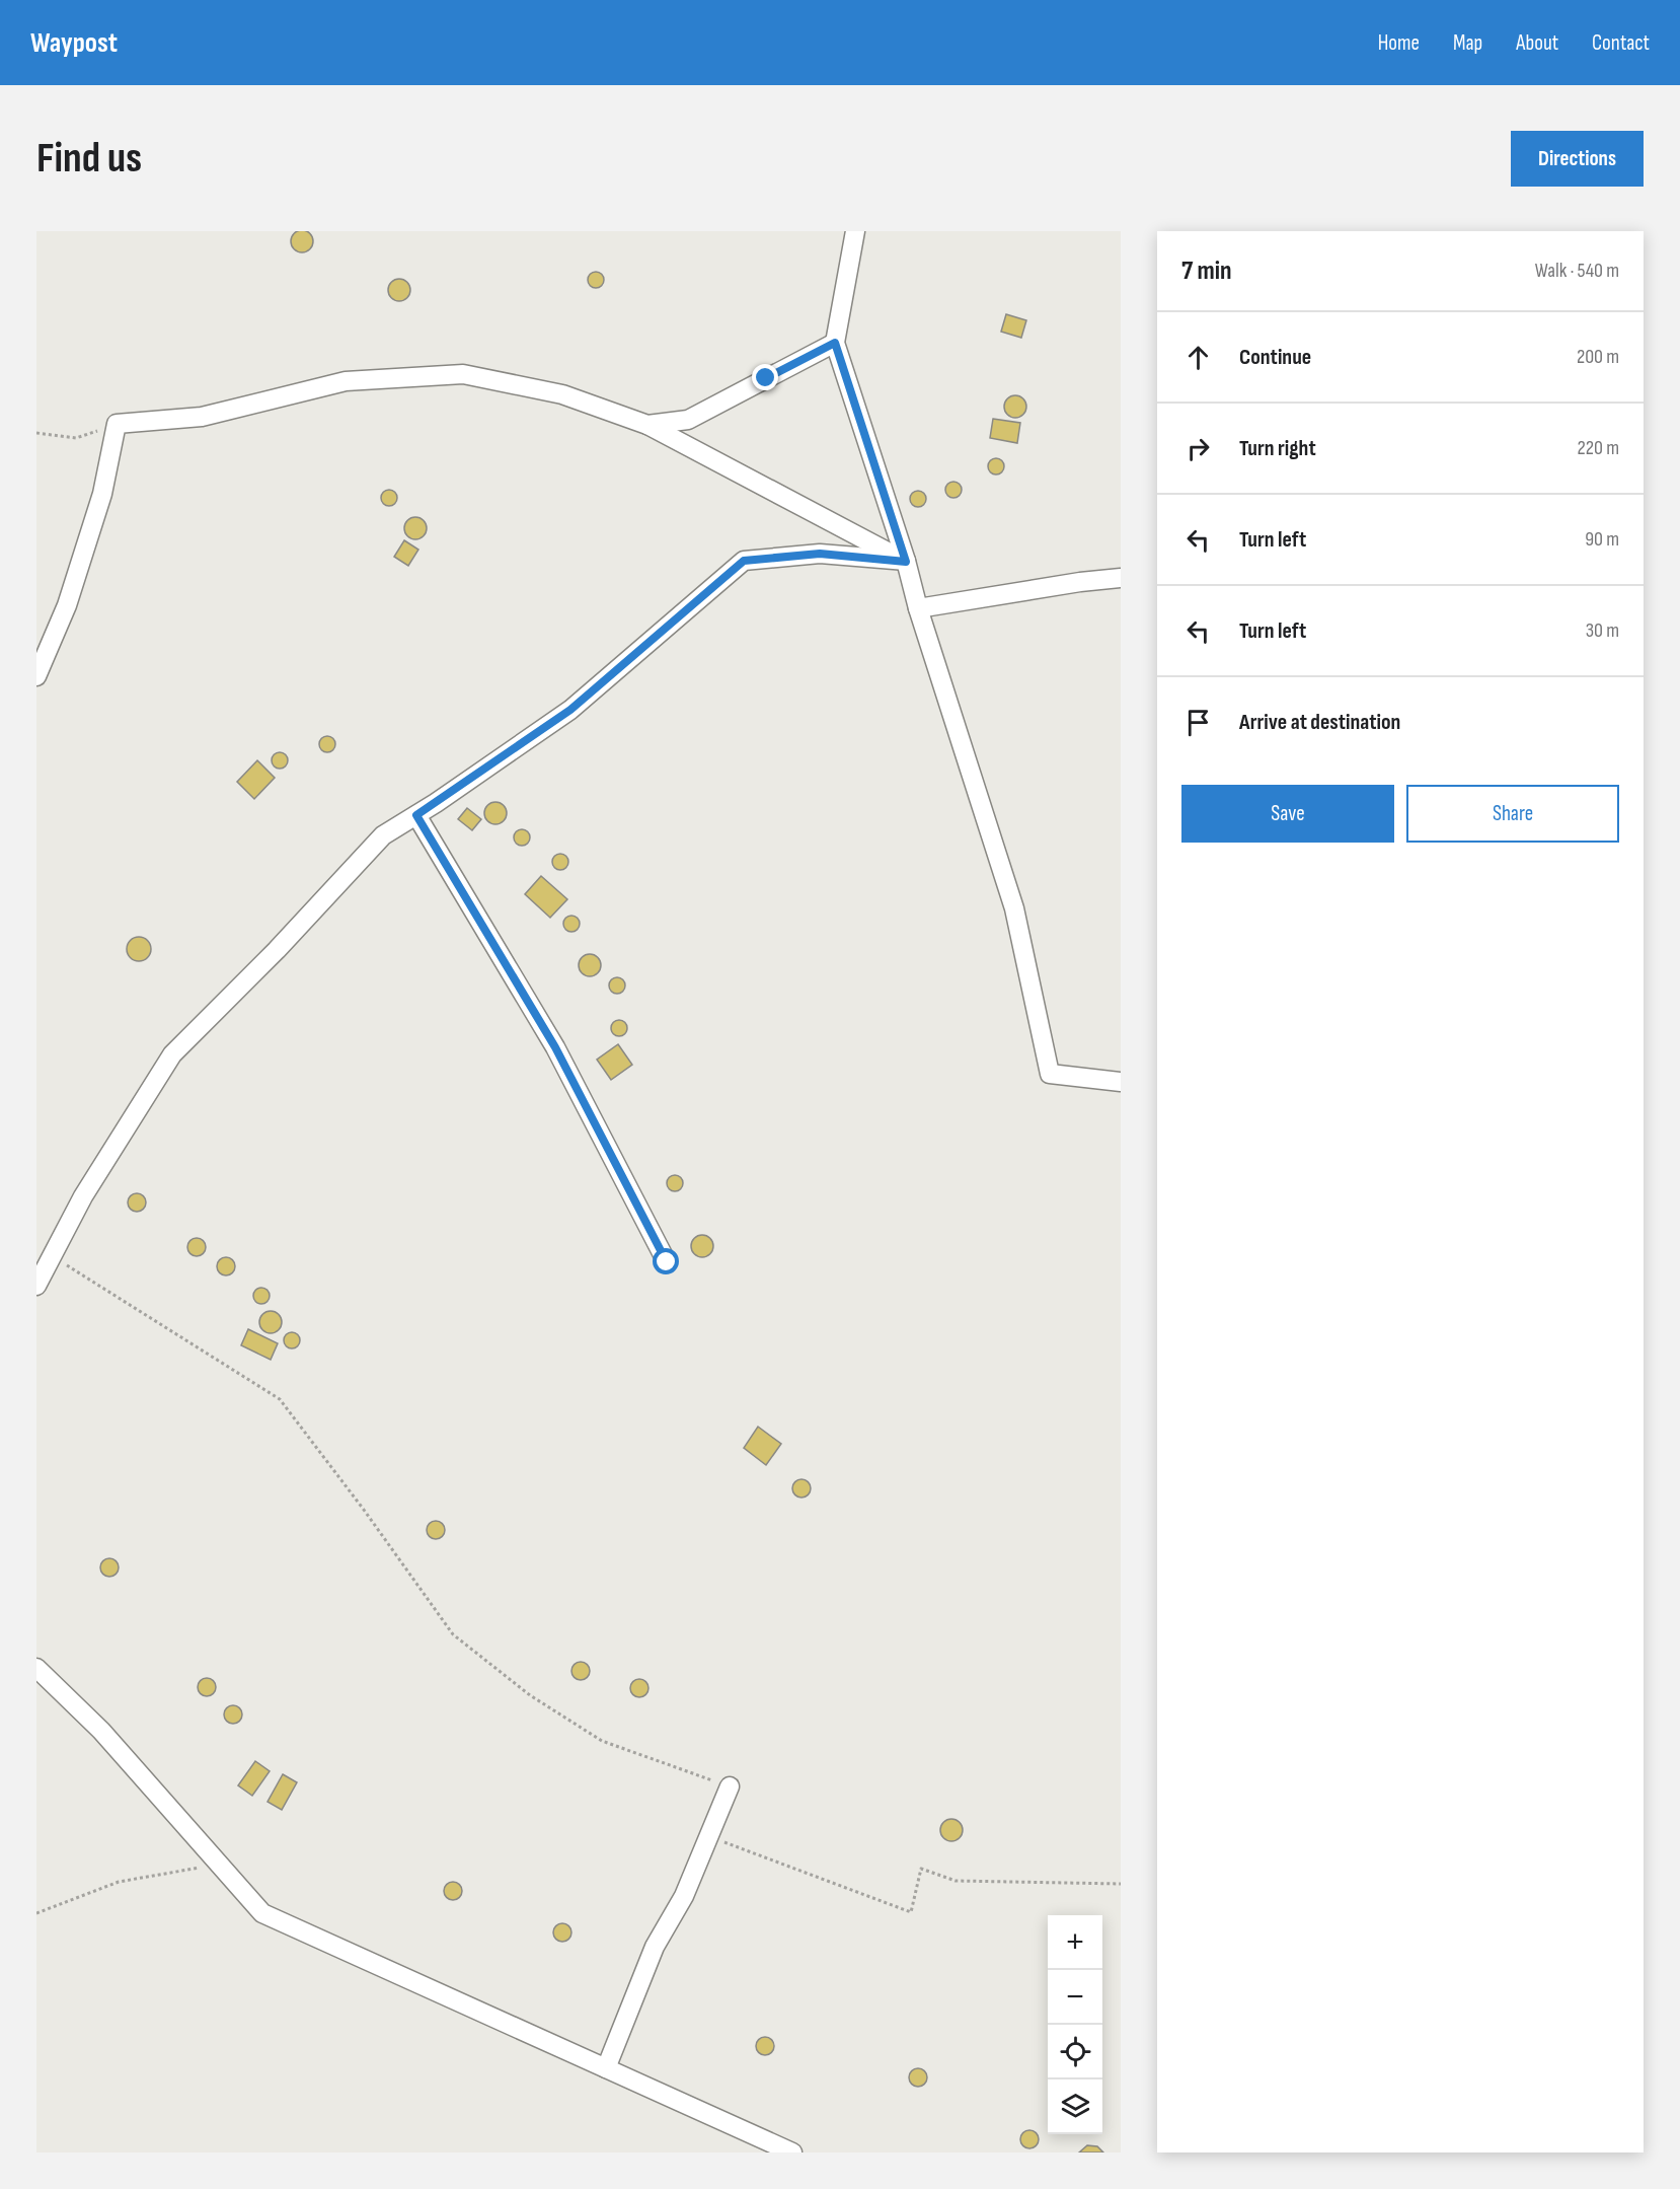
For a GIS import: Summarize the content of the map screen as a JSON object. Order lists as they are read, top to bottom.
{
  "page": {
    "header": "Waypost",
    "nav": [
      "Home",
      "Map",
      "About",
      "Contact"
    ],
    "buttons": [
      "Directions",
      ["Save", "Share"]
    ],
    "title": "Find us",
    "heading": ["7 min", "Walk · 540 m"],
    "list": [
      ["Continue", "200 m"],
      ["Turn right", "220 m"],
      ["Turn left", "90 m"],
      ["Turn left", "30 m"],
      "Arrive at destination"
    ],
    "map_buttons": ["+", "−"]
  }
}
